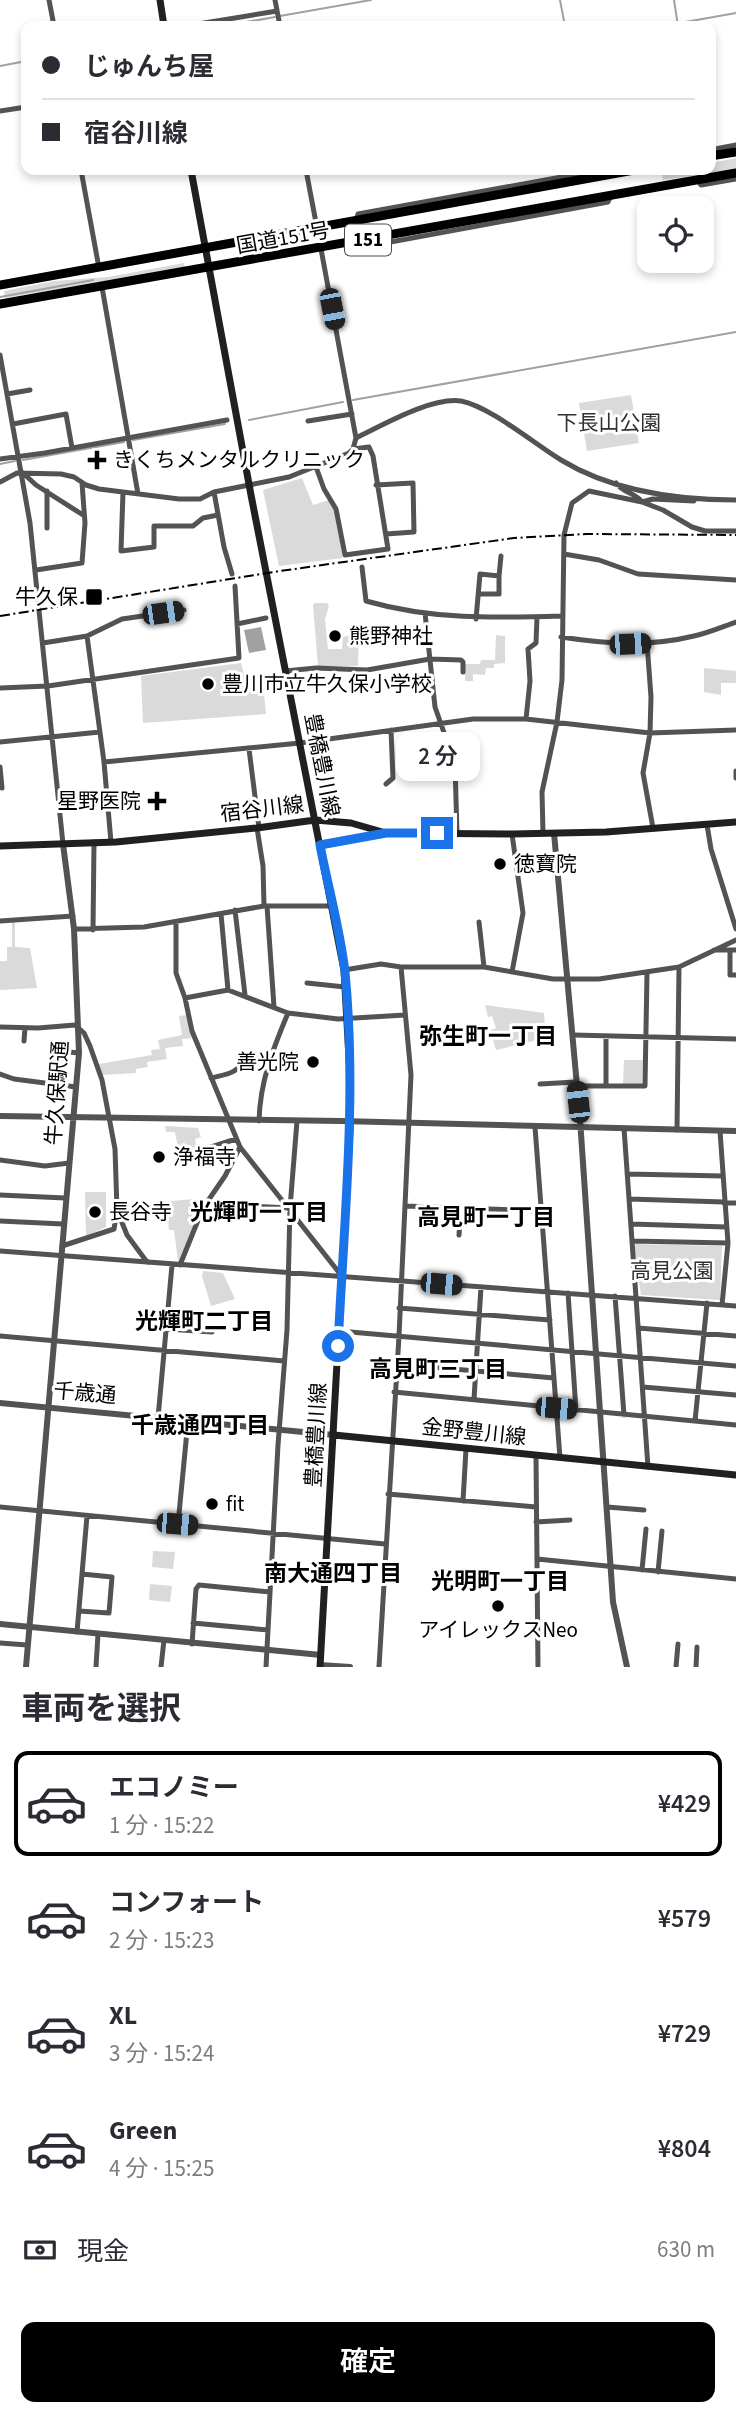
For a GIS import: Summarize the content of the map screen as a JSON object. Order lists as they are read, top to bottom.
{
  "streets": {
    "highway": ["国道151号", "151"],
    "main road": ["豊橋豊川線", "宿谷川線", "金野豊川線"],
    "street": ["牛久保駅通", "千歳通"]
  },
  "crossings": [
    ["国道151号", "豊橋豊川線"],
    ["豊橋豊川線", "宿谷川線"],
    ["豊橋豊川線", "千歳通"],
    ["豊橋豊川線", "金野豊川線"],
    ["宿谷川線", "牛久保駅通"],
    ["牛久保駅通", "千歳通"],
    ["千歳通", "金野豊川線"]
  ],
  "districts": [
    "弥生町一丁目",
    "光輝町一丁目",
    "高見町一丁目",
    "光輝町二丁目",
    "高見町三丁目",
    "千歳通四丁目",
    "南大通四丁目",
    "光明町一丁目"
  ],
  "parks": ["下長山公園", "高見公園"],
  "places": {
    "health": ["きくちメンタルクリニック", "星野医院"],
    "transit": ["牛久保"],
    "other": [
      "熊野神社",
      "豊川市立牛久保小学校",
      "徳寶院",
      "善光院",
      "浄福寺",
      "長谷寺",
      "fit",
      "アイレックスNeo"
    ]
  },
  "page": {
    "banner": ["じゅんち屋", "宿谷川線"],
    "bubble": "2 分",
    "heading": "車両を選択",
    "list": [
      {
        "name": "エコノミー",
        "note": "1 分 · 15:22",
        "value": "¥429"
      },
      {
        "name": "コンフォート",
        "note": "2 分 · 15:23",
        "value": "¥579"
      },
      {
        "name": "XL",
        "note": "3 分 · 15:24",
        "value": "¥729"
      },
      {
        "name": "Green",
        "note": "4 分 · 15:25",
        "value": "¥804"
      }
    ],
    "pay": ["現金", "630 m"],
    "buttons": "確定"
  }
}
